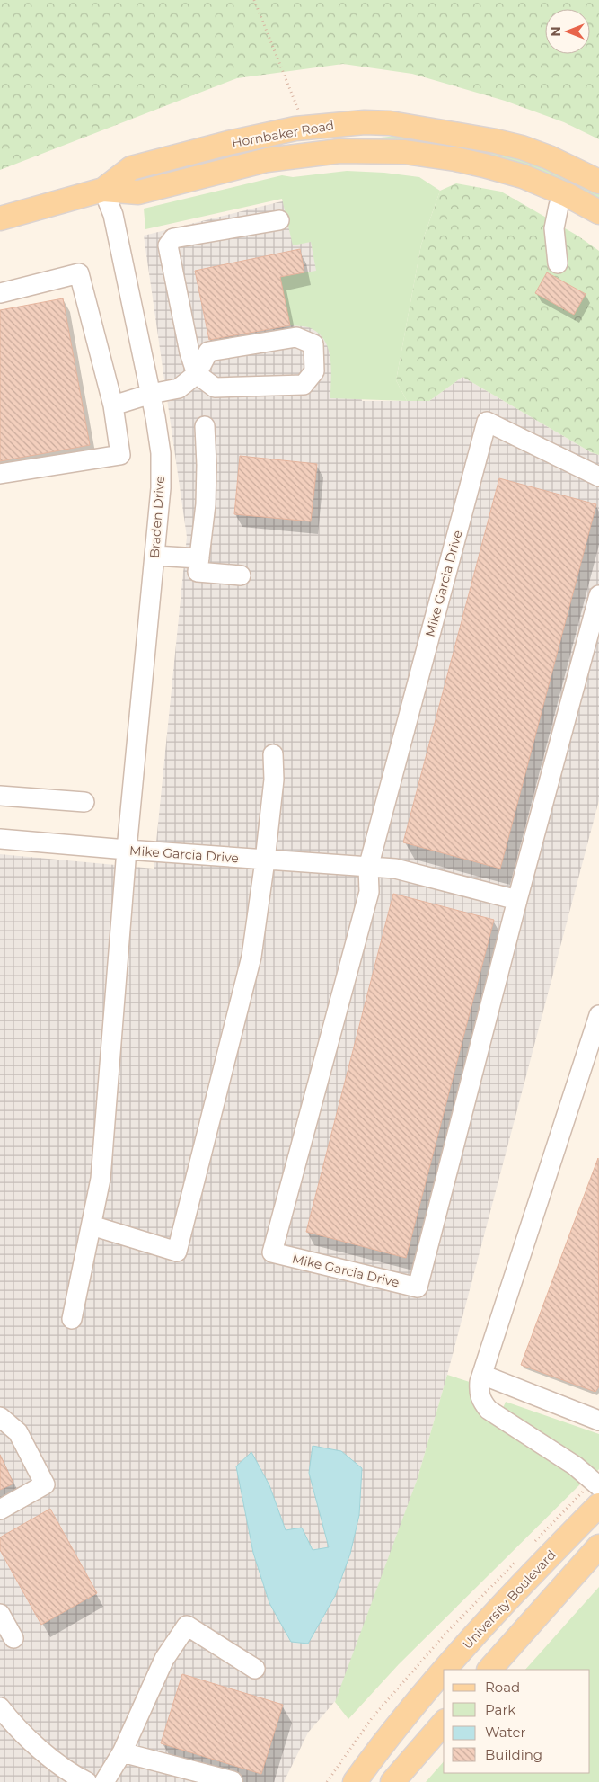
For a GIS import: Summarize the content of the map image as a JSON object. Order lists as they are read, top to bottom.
{
  "streets": {
    "main road": ["Hornbaker Road", "University Boulevard"],
    "street": ["Braden Drive", "Mike Garcia Drive"]
  },
  "crossings": [
    ["Hornbaker Road", "Braden Drive"],
    ["Braden Drive", "Mike Garcia Drive"]
  ],
  "legend": [
    "Road",
    "Park",
    "Water",
    "Building"
  ],
  "north": "left"
}
